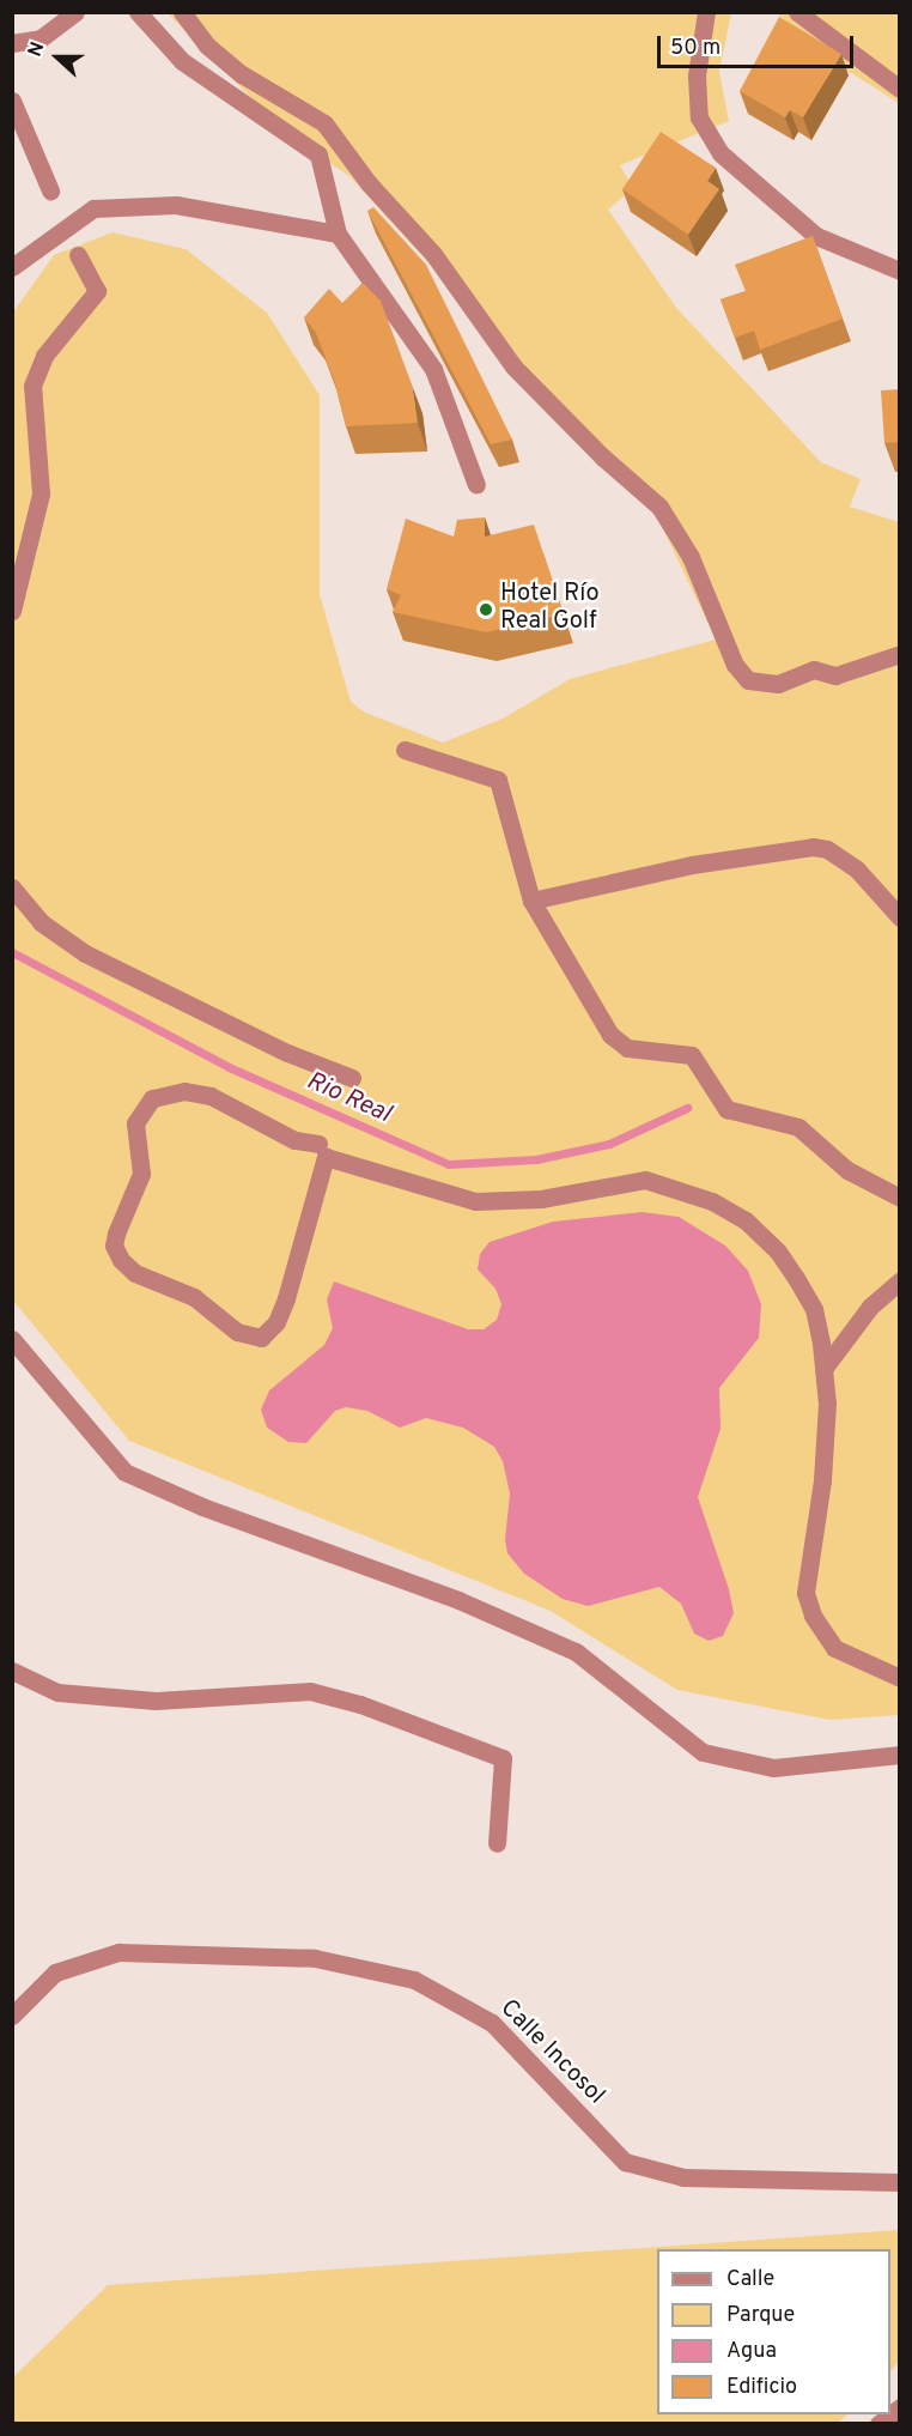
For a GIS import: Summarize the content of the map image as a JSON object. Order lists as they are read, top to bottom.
{
  "streets": {
    "street": ["Calle Incosol"]
  },
  "water": ["Rio Real"],
  "places": ["Hotel Río Real Golf"],
  "legend": [
    "Calle",
    "Parque",
    "Agua",
    "Edificio"
  ],
  "scale_bar": "50 m",
  "north": "left"
}
